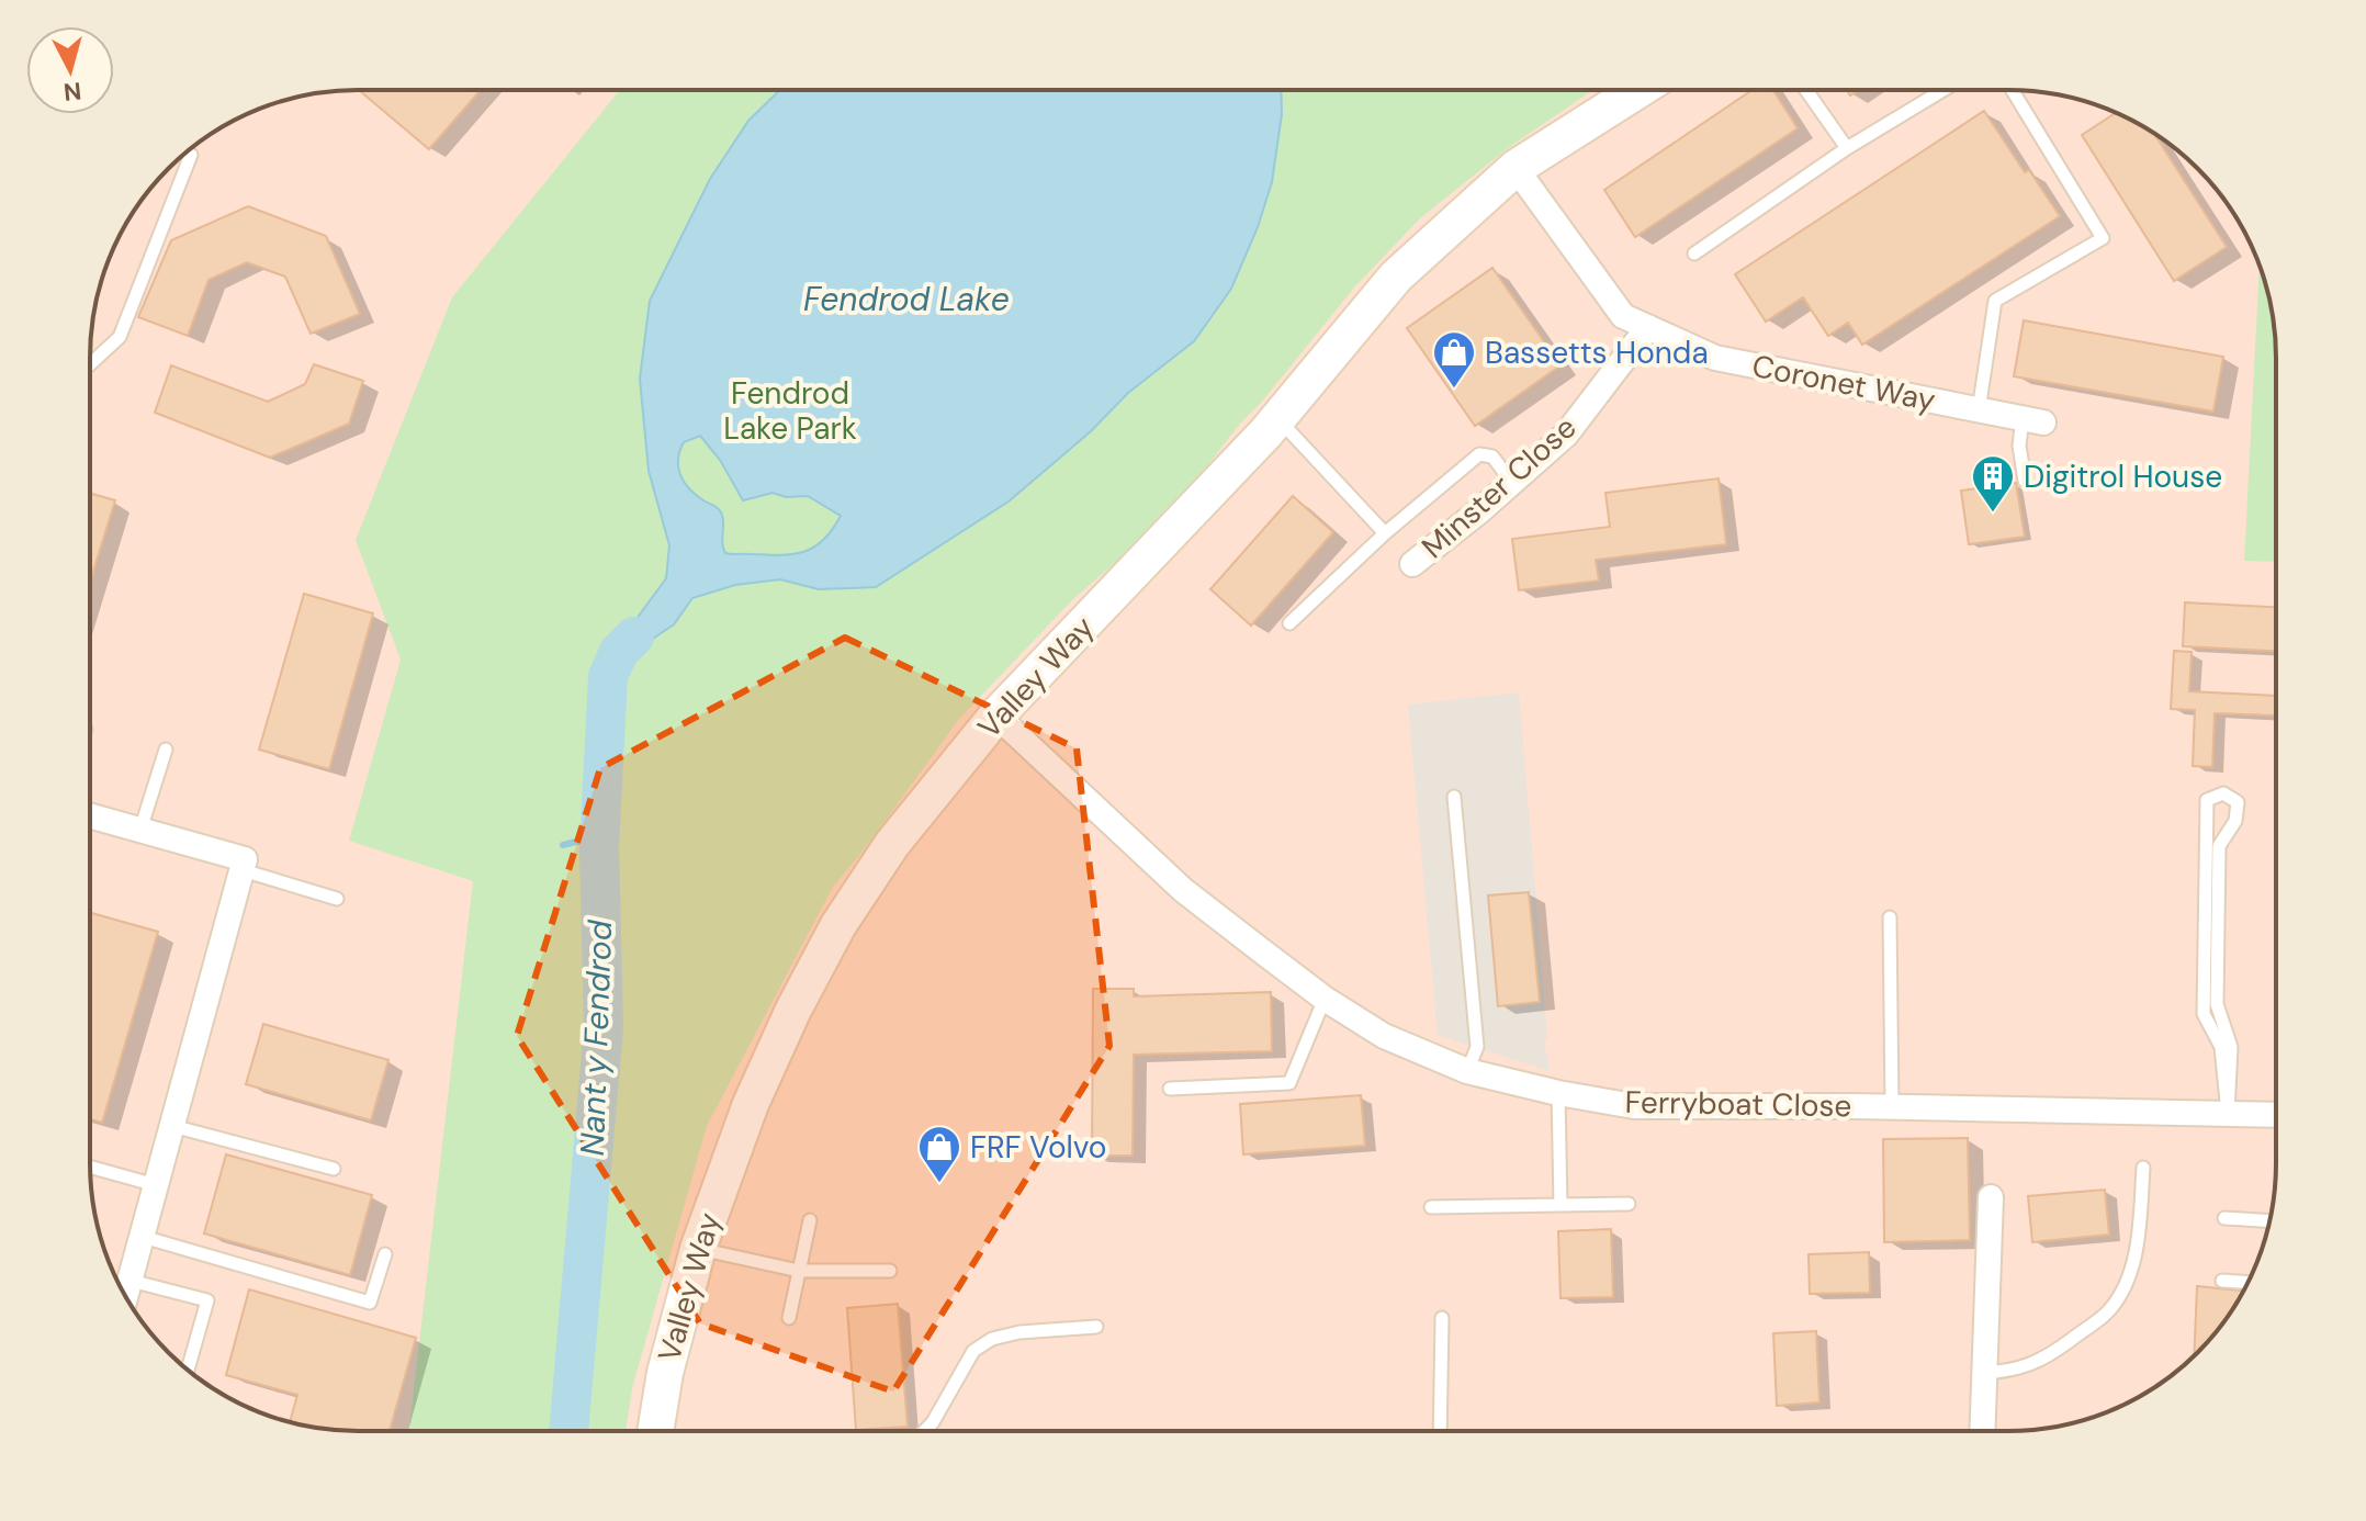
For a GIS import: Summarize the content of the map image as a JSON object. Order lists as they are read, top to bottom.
{
  "streets": {
    "street": [
      "Coronet Way",
      "Minster Close",
      "Valley Way",
      "Ferryboat Close"
    ]
  },
  "crossings": [
    ["Coronet Way", "Minster Close"],
    ["Coronet Way", "Valley Way"],
    ["Valley Way", "Ferryboat Close"]
  ],
  "water": ["Fendrod Lake", "Nant y Fendrod"],
  "parks": ["Fendrod Lake Park"],
  "places": {
    "shop": ["Bassetts Honda", "FRF Volvo"],
    "building": ["Digitrol House"]
  },
  "north": "bottom"
}
